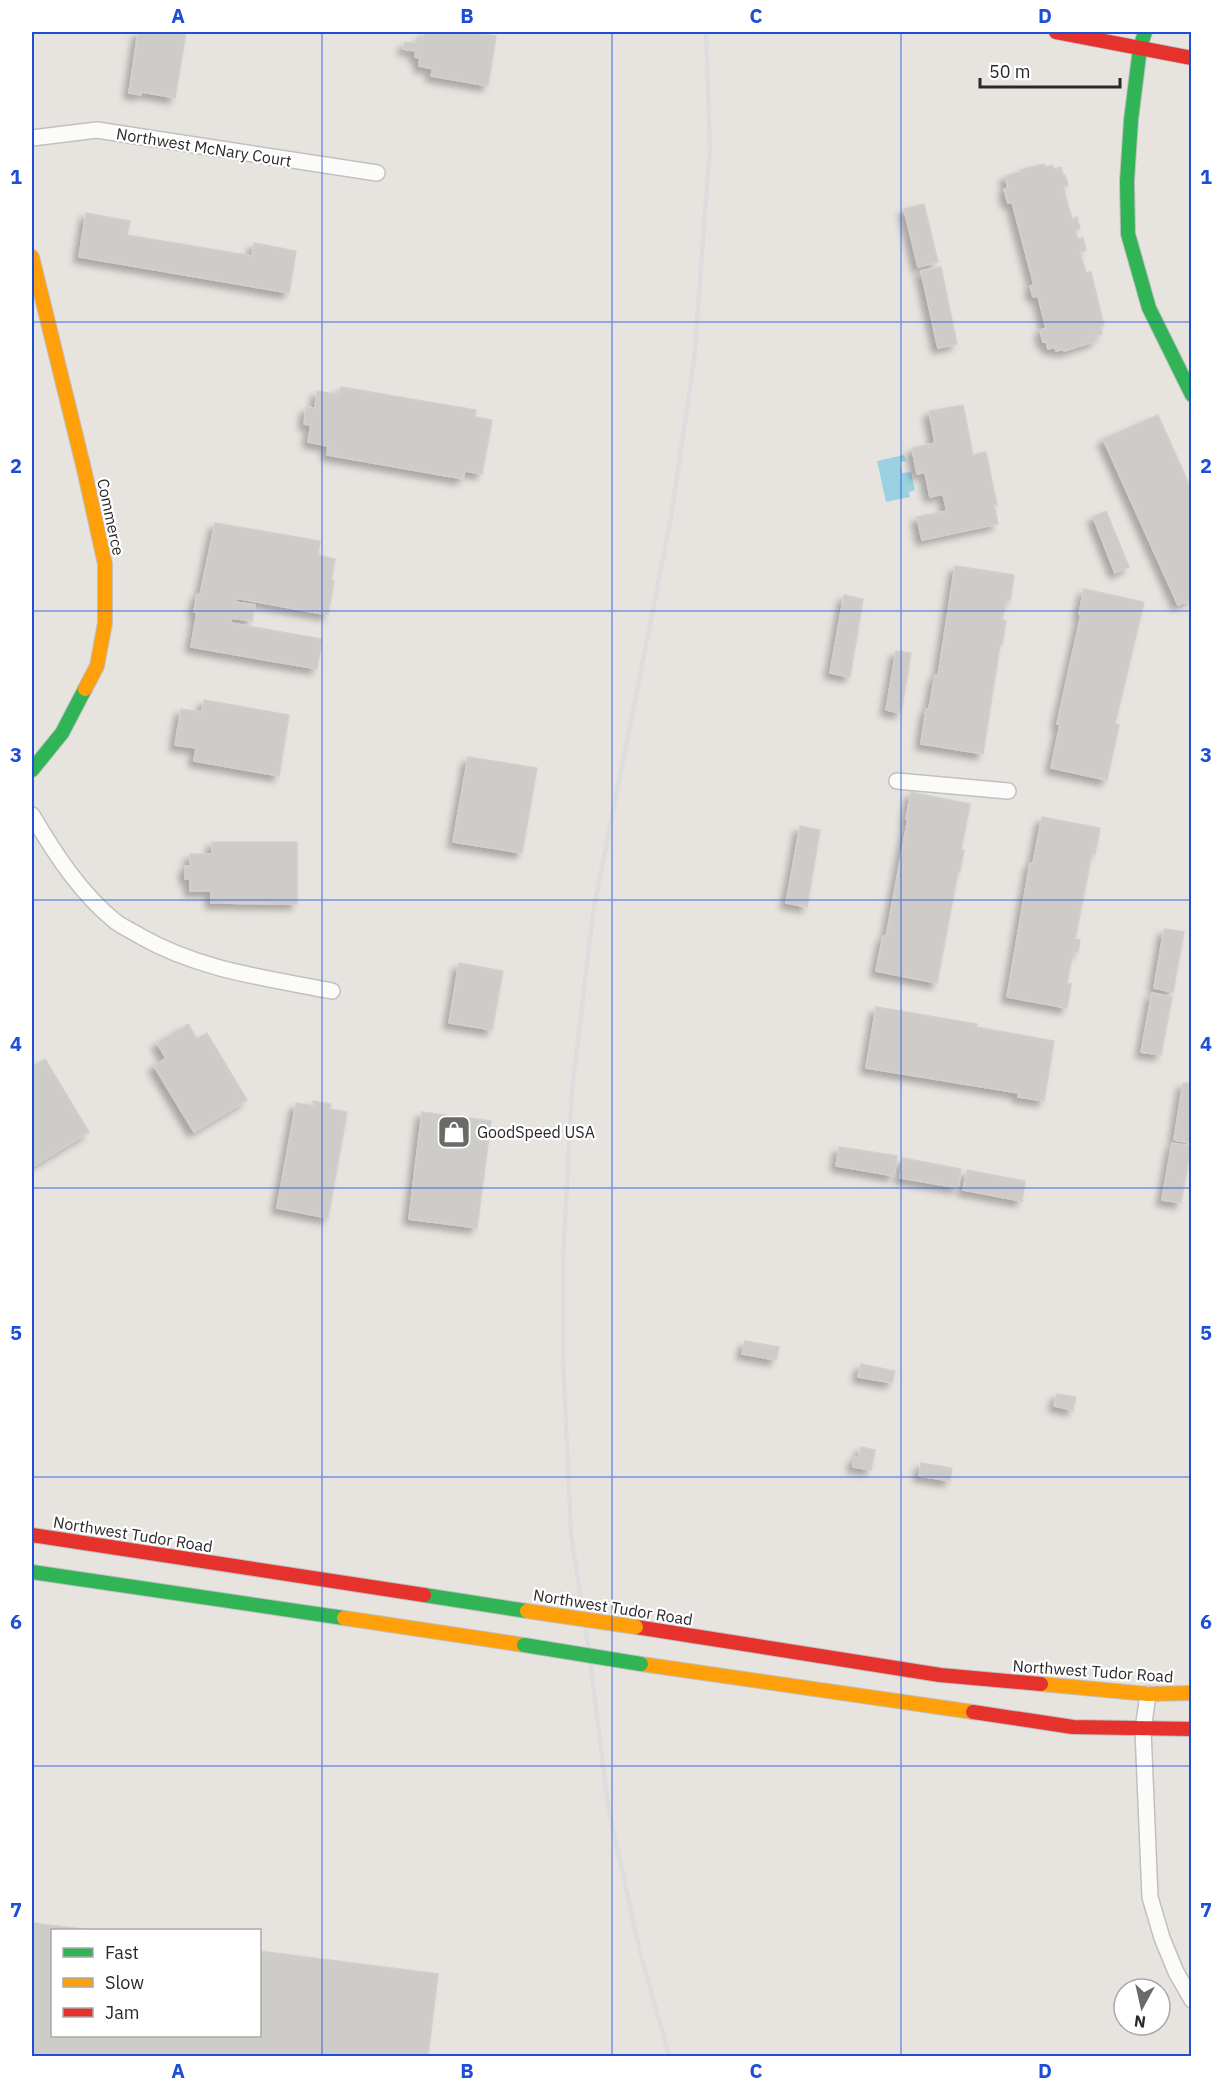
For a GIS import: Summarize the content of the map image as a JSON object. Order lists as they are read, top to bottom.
{
  "streets": {
    "street": ["Northwest McNary Court", "Commerce", "Northwest Tudor Road"]
  },
  "places": {
    "shop": ["GoodSpeed USA"]
  },
  "legend": ["Fast", "Slow", "Jam"],
  "scale_bar": "50 m",
  "north": "bottom",
  "grid": {
    "columns": [
      "A",
      "B",
      "C",
      "D"
    ],
    "rows": [
      "1",
      "2",
      "3",
      "4",
      "5",
      "6",
      "7"
    ]
  }
}
